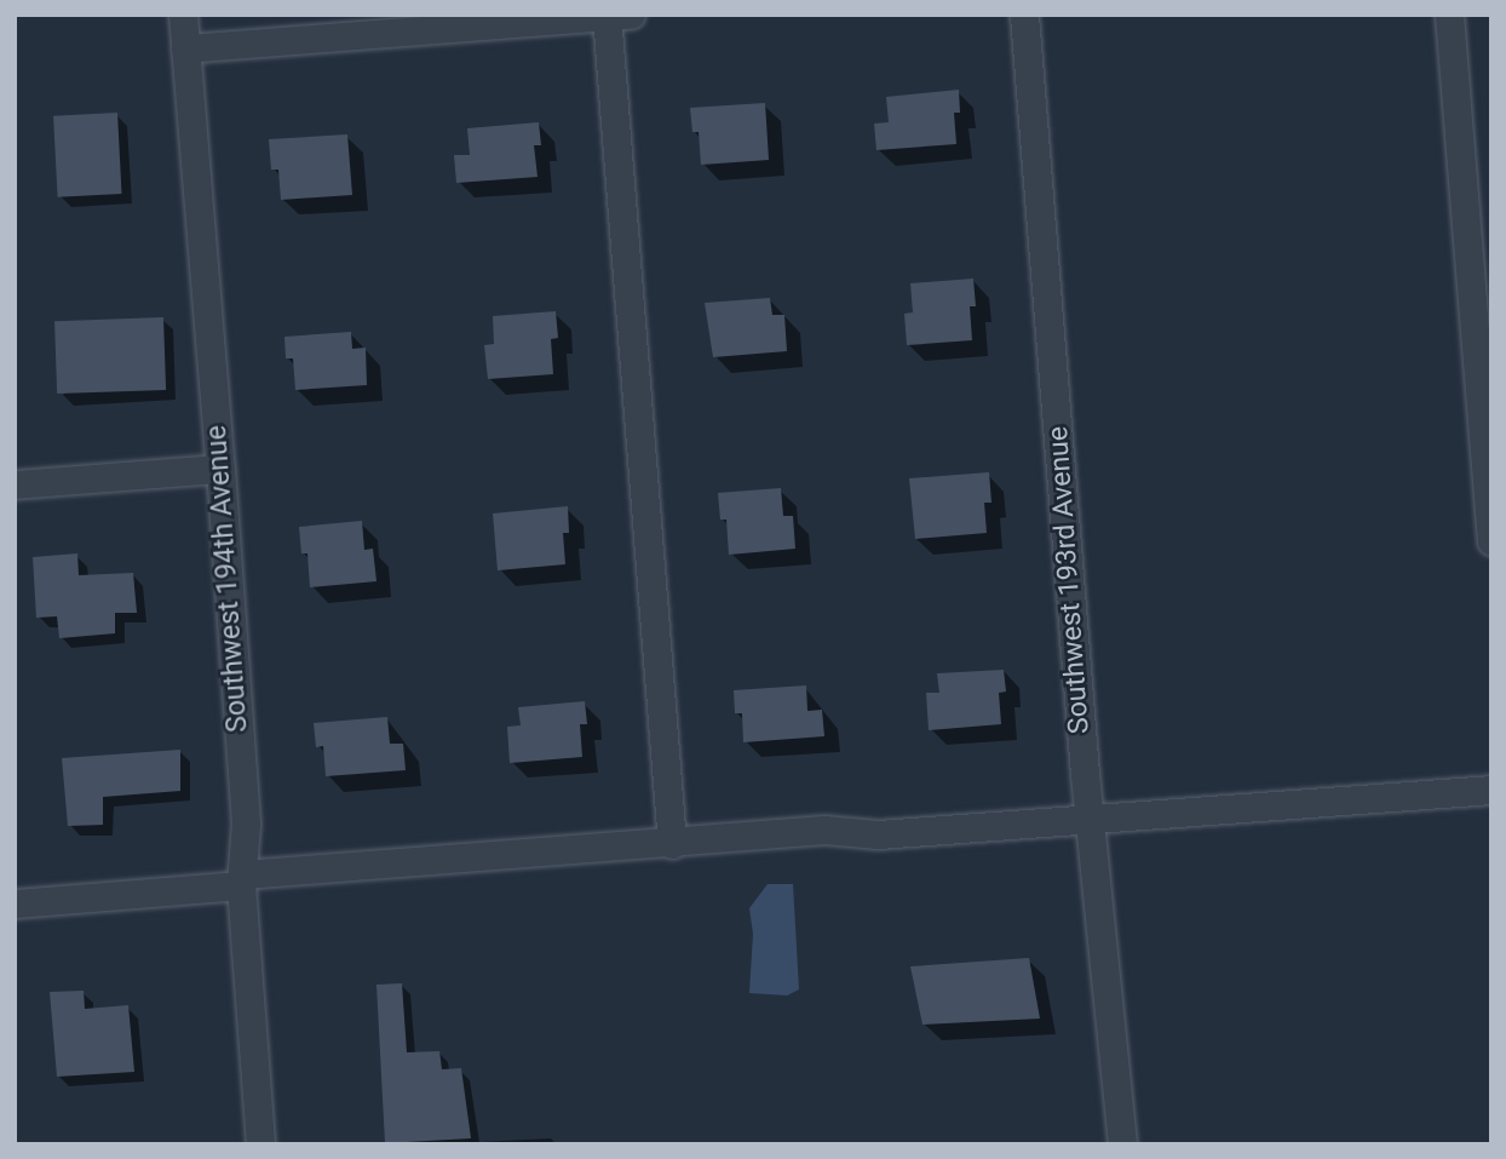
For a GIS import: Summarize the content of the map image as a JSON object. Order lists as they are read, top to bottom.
{
  "streets": {
    "street": ["Southwest 194th Avenue", "Southwest 193rd Avenue"]
  }
}
